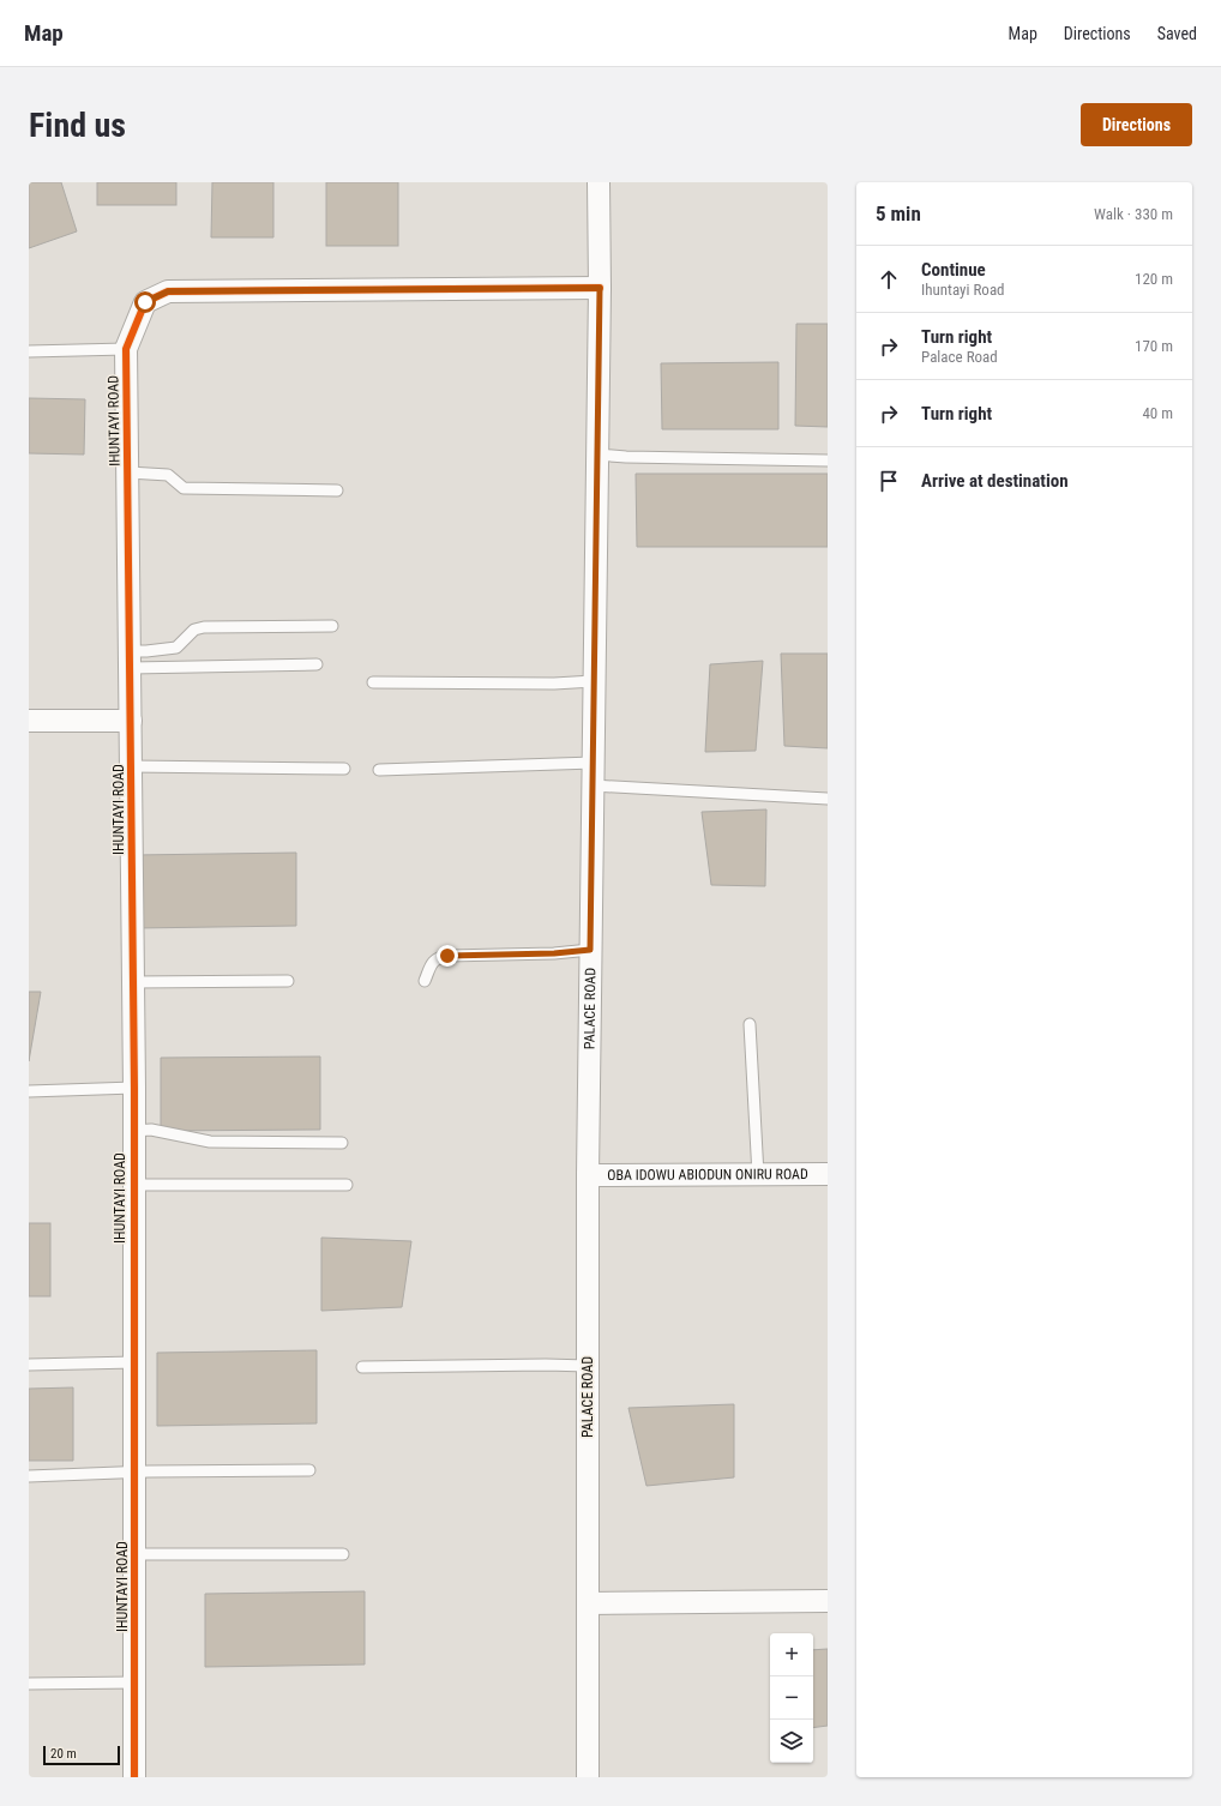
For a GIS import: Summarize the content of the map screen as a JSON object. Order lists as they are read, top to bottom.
{
  "streets": {
    "street": ["IHUNTAYI ROAD", "PALACE ROAD", "OBA IDOWU ABIODUN ONIRU ROAD"]
  },
  "crossings": [
    ["IHUNTAYI ROAD", "PALACE ROAD"],
    ["PALACE ROAD", "OBA IDOWU ABIODUN ONIRU ROAD"]
  ],
  "scale_bar": "20 m",
  "page": {
    "header": "Map",
    "nav": ["Map", "Directions", "Saved"],
    "buttons": "Directions",
    "title": "Find us",
    "heading": ["5 min", "Walk · 330 m"],
    "list": [
      ["Continue", "Ihuntayi Road", "120 m"],
      ["Turn right", "Palace Road", "170 m"],
      ["Turn right", "40 m"],
      "Arrive at destination"
    ],
    "map_buttons": ["+", "−"],
    "scale": "20 m"
  }
}
